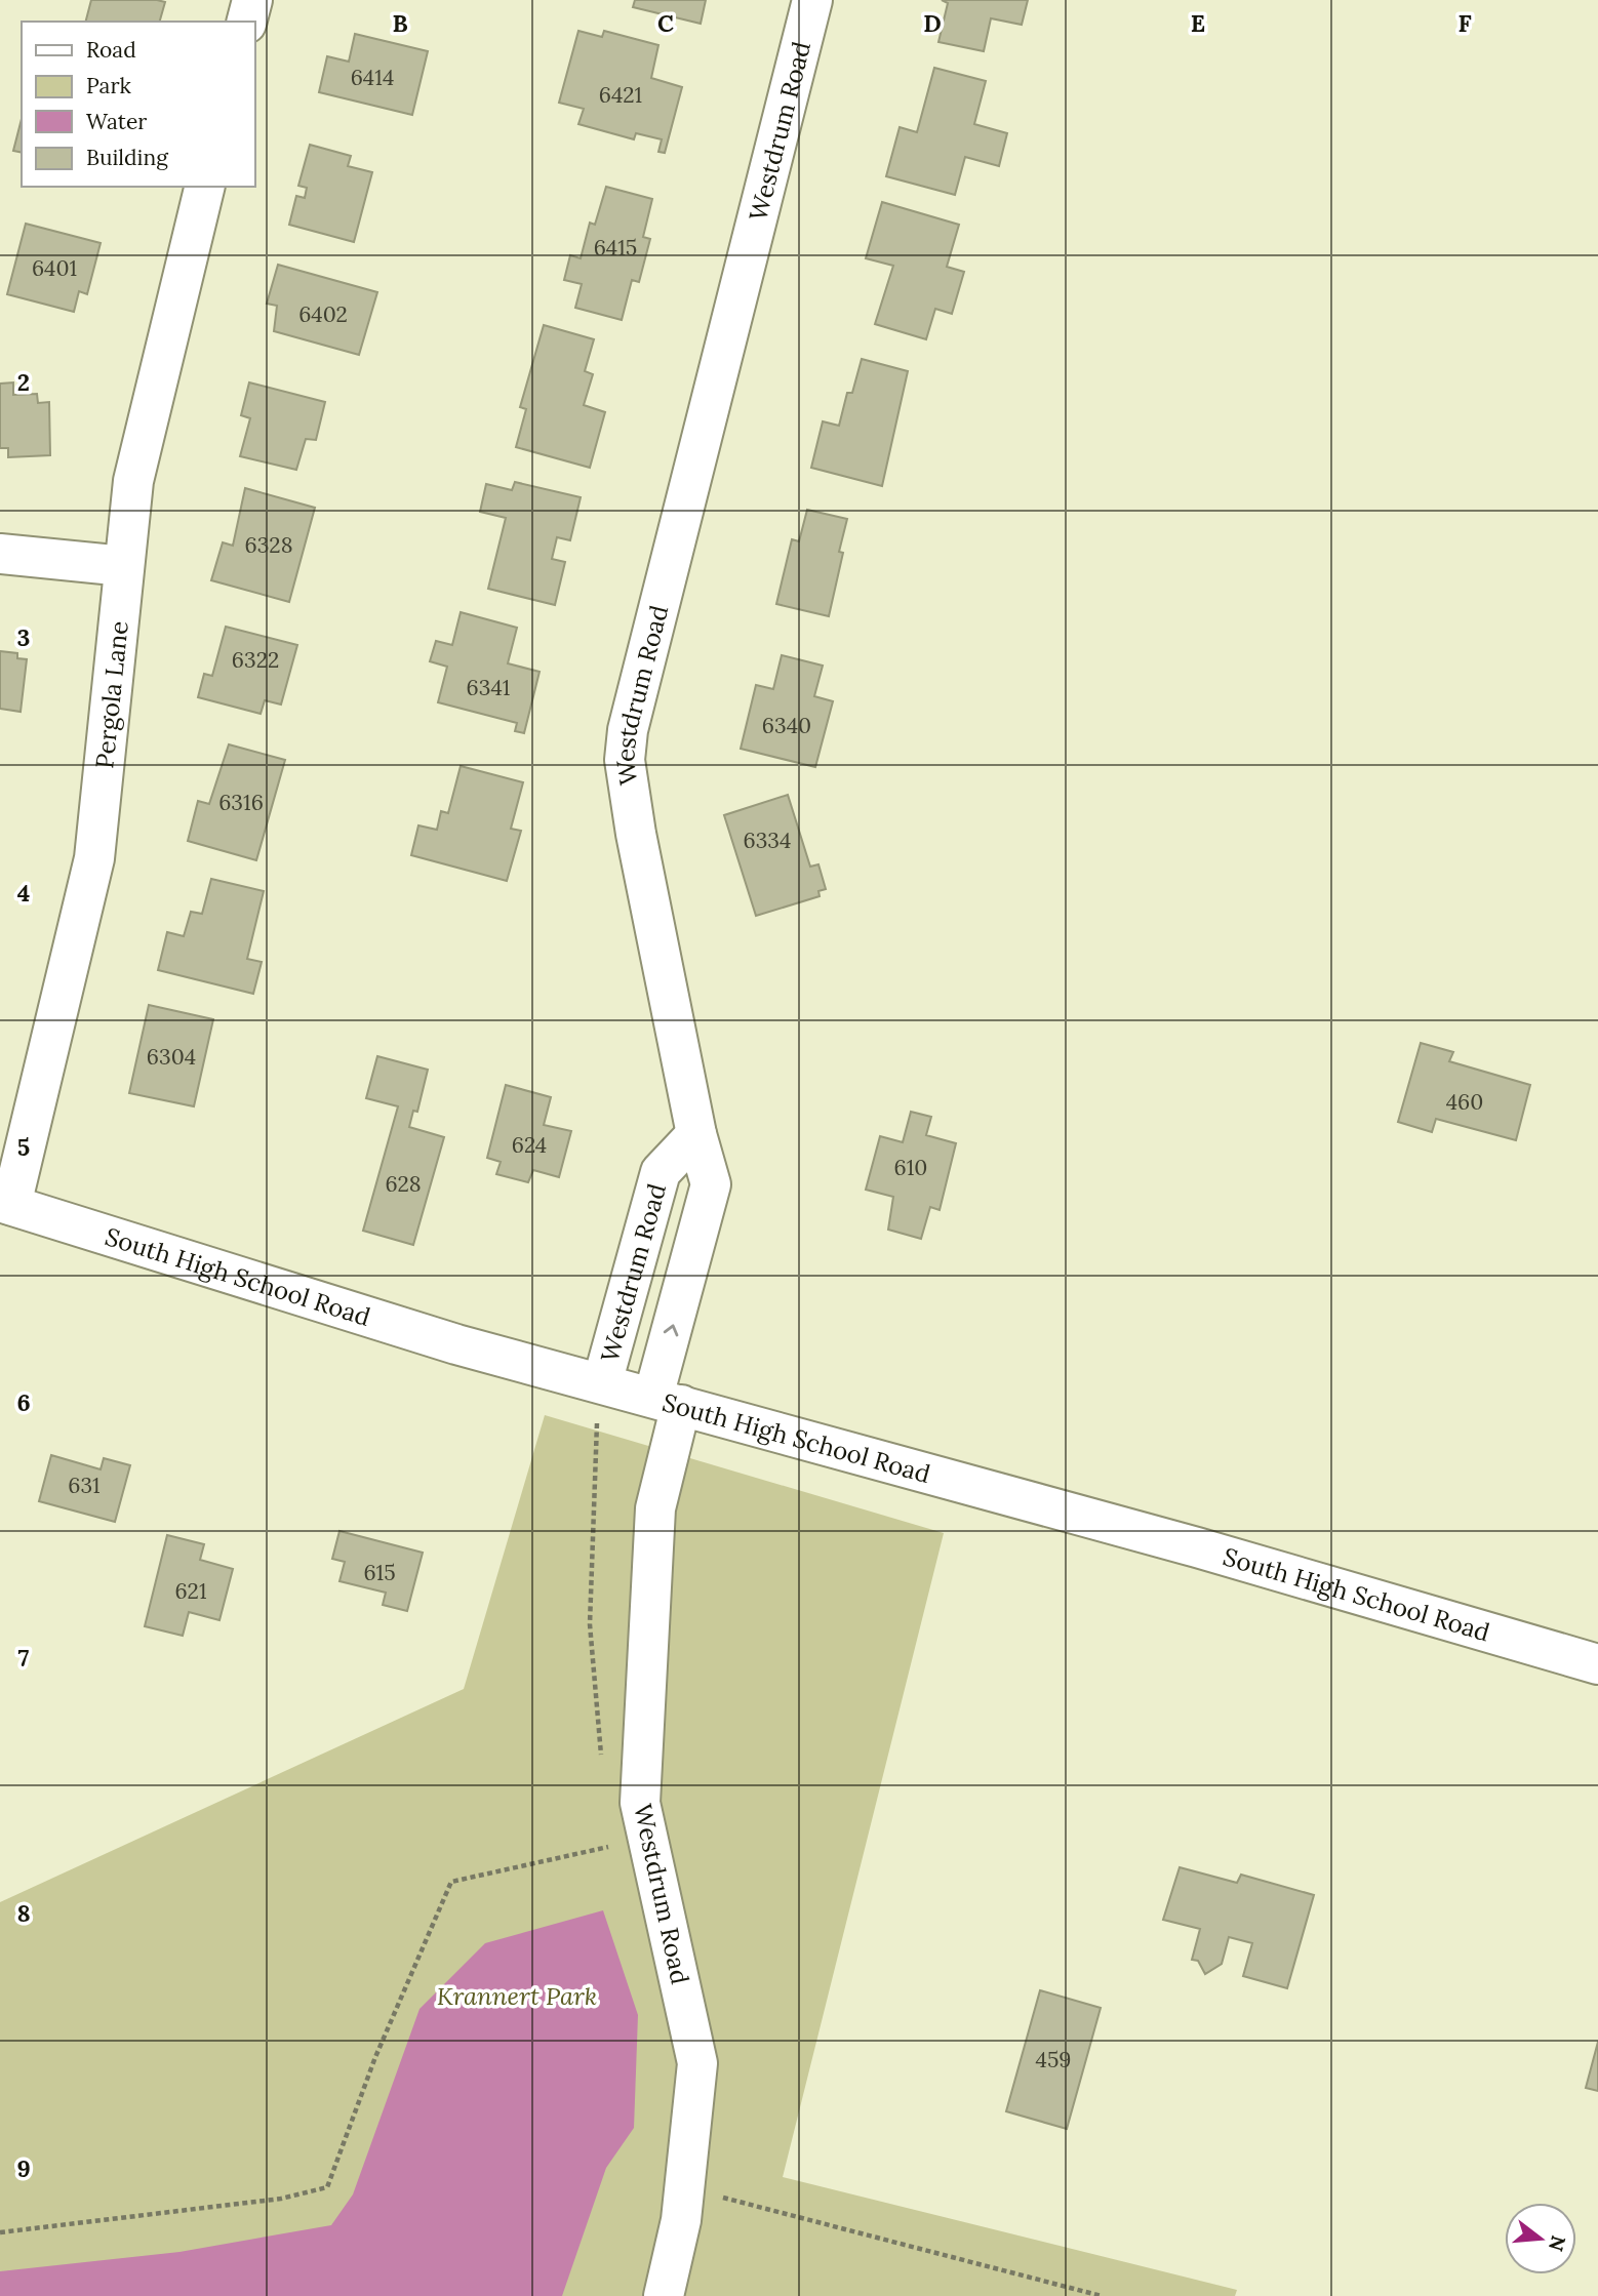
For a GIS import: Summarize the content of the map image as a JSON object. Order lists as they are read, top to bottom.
{
  "streets": {
    "street": ["Westdrum Road", "Pergola Lane", "South High School Road"]
  },
  "crossings": [
    ["Westdrum Road", "South High School Road"],
    ["Pergola Lane", "South High School Road"]
  ],
  "parks": ["Krannert Park"],
  "house_numbers": [
    "6414",
    "6421",
    "6415",
    "6401",
    "6402",
    "6328",
    "6322",
    "6341",
    "6340",
    "6316",
    "6334",
    "6304",
    "460",
    "624",
    "610",
    "628",
    "631",
    "615",
    "621",
    "459"
  ],
  "legend": [
    "Road",
    "Park",
    "Water",
    "Building"
  ],
  "north": "right",
  "grid": {
    "columns": [
      "B",
      "C",
      "D",
      "E",
      "F"
    ],
    "rows": [
      "2",
      "3",
      "4",
      "5",
      "6",
      "7",
      "8",
      "9"
    ]
  }
}
